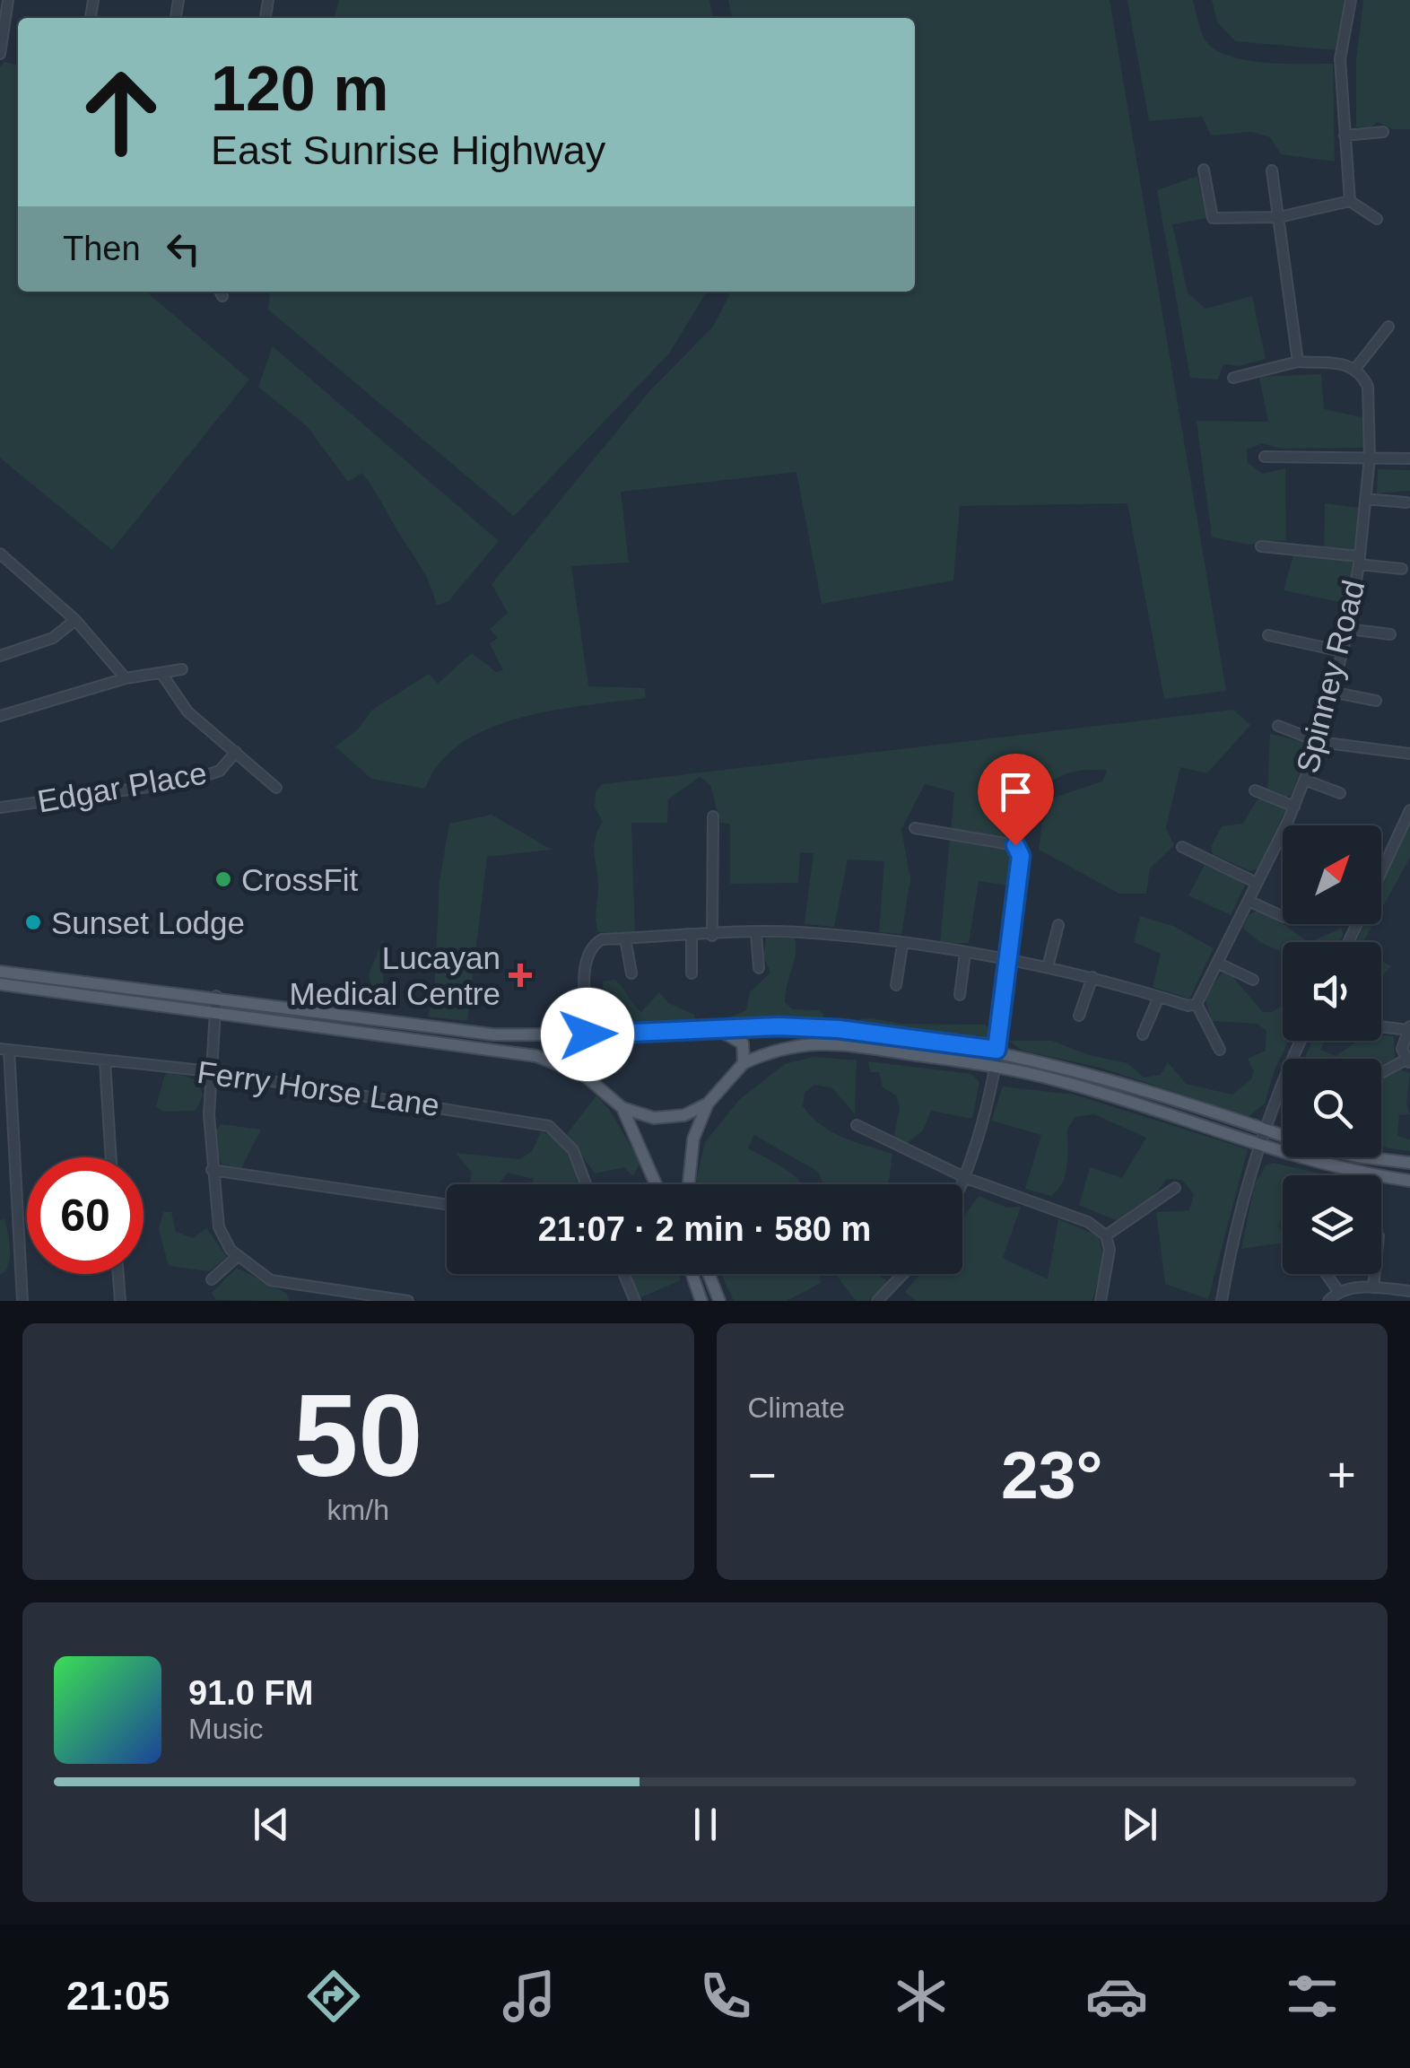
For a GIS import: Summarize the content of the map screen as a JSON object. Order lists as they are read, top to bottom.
{
  "streets": {
    "street": ["Spinney Road", "Edgar Place", "Ferry Horse Lane"]
  },
  "places": {
    "other": ["CrossFit", "Sunset Lodge"],
    "health": ["Lucayan Medical Centre"]
  },
  "north": "top right",
  "page": {
    "turn": ["120 m", "East Sunrise Highway"],
    "then": "Then",
    "limit": "60",
    "trip": "21:07 · 2 min · 580 m",
    "tile": [
      ["50", "km/h"],
      "Climate"
    ],
    "heat": ["−", "23°", "+"],
    "song": ["91.0 FM", "Music"],
    "tabs": "21:05"
  }
}
